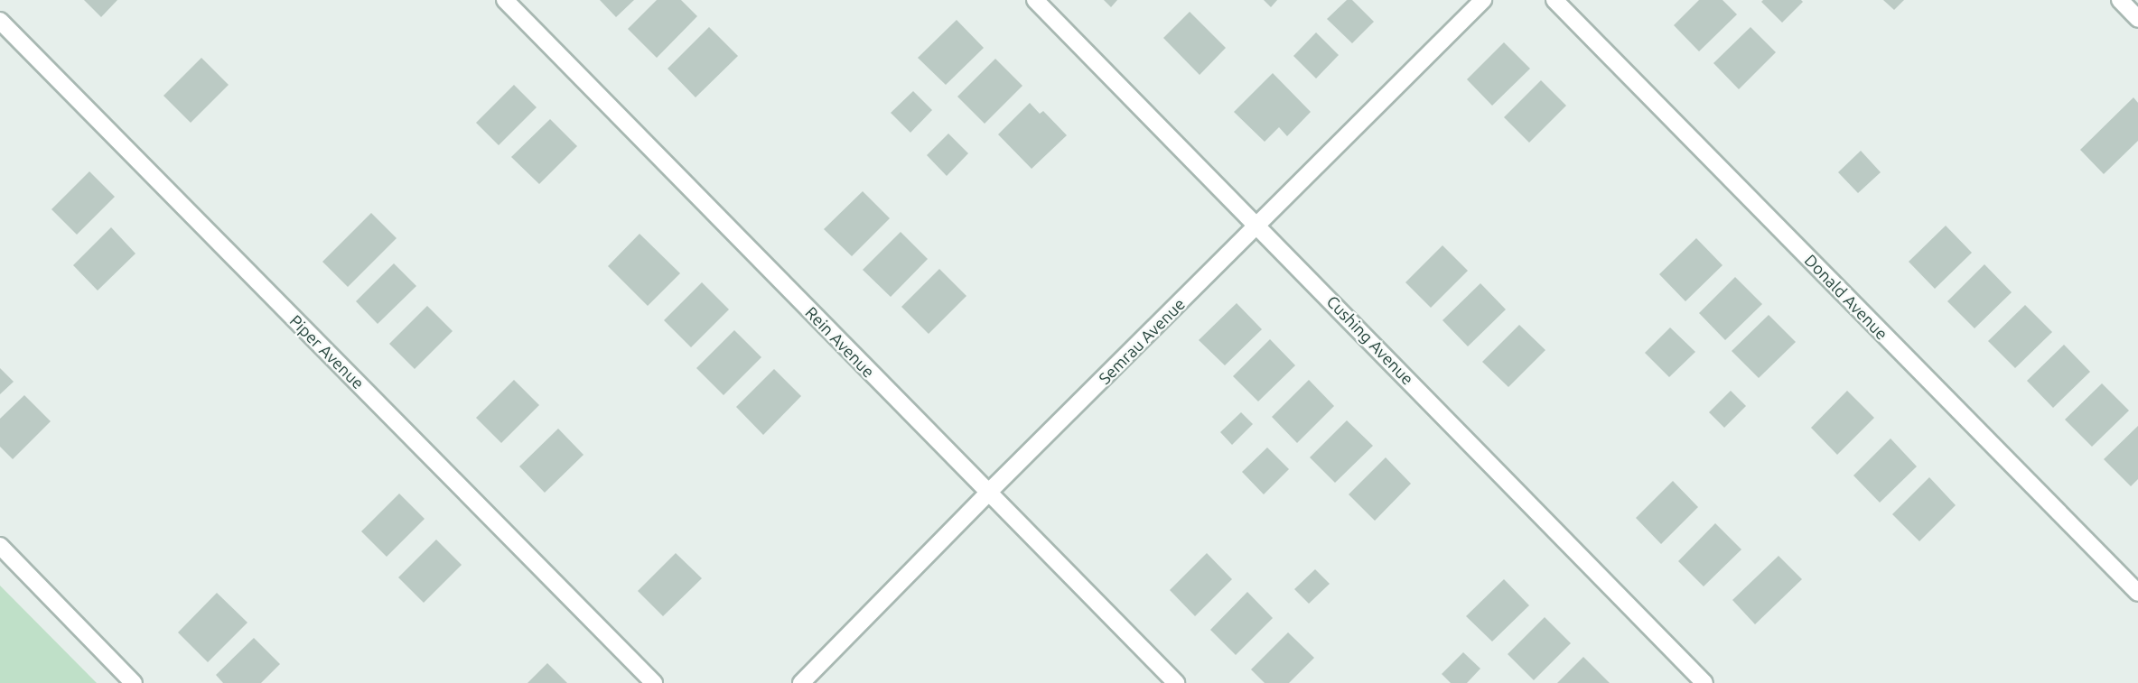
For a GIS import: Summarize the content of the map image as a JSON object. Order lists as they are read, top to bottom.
{
  "streets": {
    "street": [
      "Donald Avenue",
      "Cushing Avenue",
      "Semrau Avenue",
      "Rein Avenue",
      "Piper Avenue"
    ]
  },
  "crossings": [
    ["Cushing Avenue", "Semrau Avenue"],
    ["Semrau Avenue", "Rein Avenue"]
  ]
}
